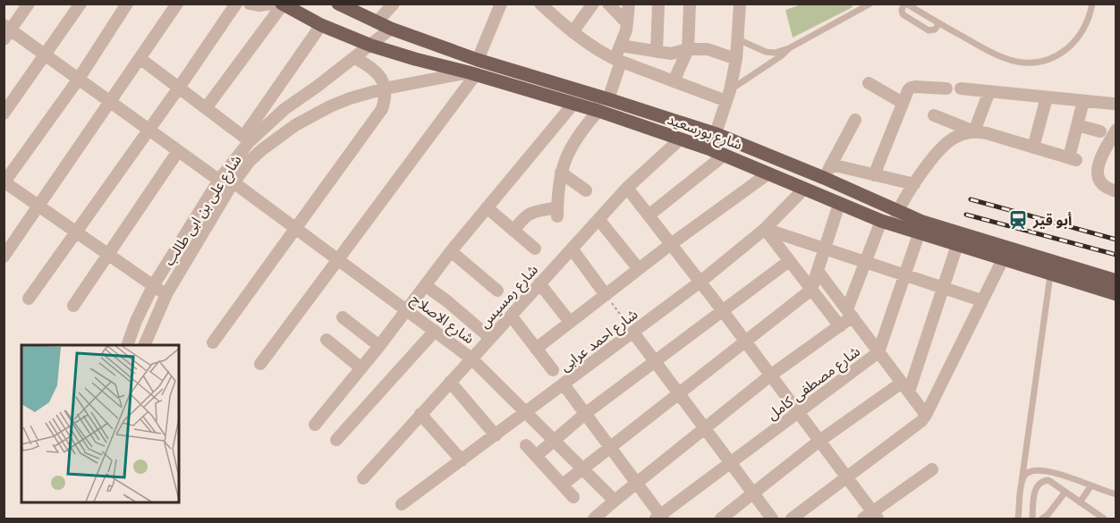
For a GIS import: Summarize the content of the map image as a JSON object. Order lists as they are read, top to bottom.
{
  "streets": {
    "main road": ["شارع بورسعيد"],
    "street": [
      "شارع على بن ابى طالب",
      "شارع رمسيس",
      "شارع الاصلاح",
      "شارع احمد عرابى",
      "شارع مصطفى كامل"
    ]
  },
  "crossings": [
    ["شارع بورسعيد", "شارع على بن ابى طالب"],
    ["شارع بورسعيد", "شارع رمسيس"],
    ["شارع بورسعيد", "شارع احمد عرابى"],
    ["شارع بورسعيد", "شارع مصطفى كامل"],
    ["شارع على بن ابى طالب", "شارع الاصلاح"],
    ["شارع رمسيس", "شارع الاصلاح"],
    ["شارع الاصلاح", "شارع احمد عرابى"]
  ],
  "places": {
    "station": ["أبو قير"]
  }
}
